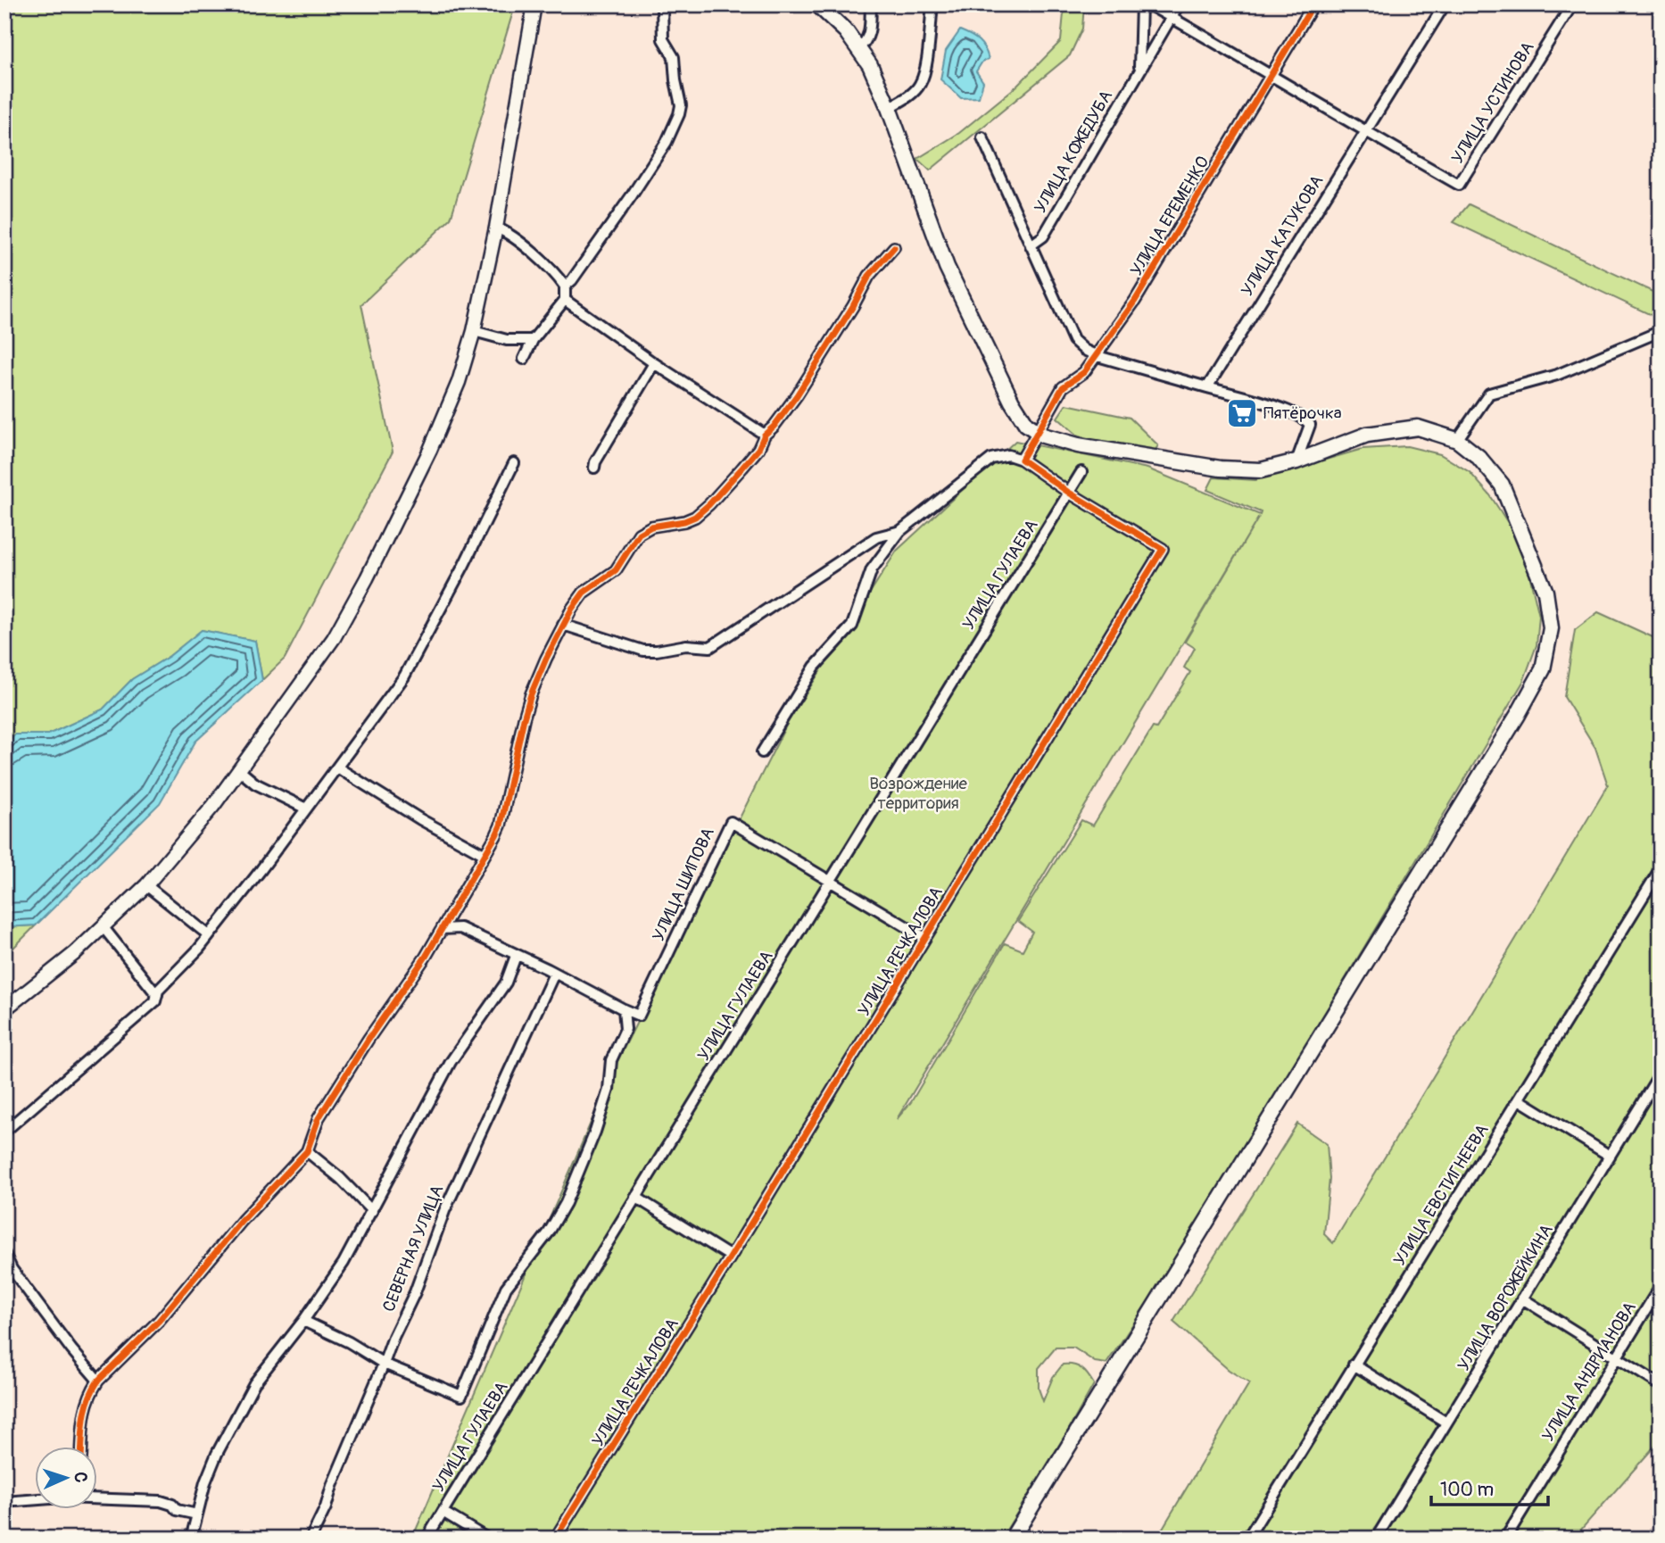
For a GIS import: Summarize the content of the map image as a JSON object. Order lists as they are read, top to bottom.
{
  "streets": {
    "street": [
      "УЛИЦА УСТИНОВА",
      "УЛИЦА КОЖЕДУБА",
      "УЛИЦА ЕРЕМЕНКО",
      "УЛИЦА КАТУКОВА",
      "УЛИЦА ГУЛАЕВА",
      "УЛИЦА ШИПОВА",
      "УЛИЦА РЕЧКАЛОВА",
      "УЛИЦА ЕВСТИГНЕЕВА",
      "СЕВЕРНАЯ УЛИЦА",
      "УЛИЦА ВОРОЖЕЙКИНА",
      "УЛИЦА АНДРИАНОВА"
    ]
  },
  "crossings": [
    ["УЛИЦА УСТИНОВА", "УЛИЦА КАТУКОВА"],
    ["УЛИЦА КОЖЕДУБА", "УЛИЦА ЕРЕМЕНКО"],
    ["УЛИЦА ГУЛАЕВА", "УЛИЦА ШИПОВА"],
    ["УЛИЦА ГУЛАЕВА", "УЛИЦА РЕЧКАЛОВА"],
    ["УЛИЦА ШИПОВА", "УЛИЦА РЕЧКАЛОВА"]
  ],
  "parks": ["Возрождение территория"],
  "places": {
    "supermarket": ["Пятёрочка"]
  },
  "scale_bar": "100 m",
  "north": "right"
}
